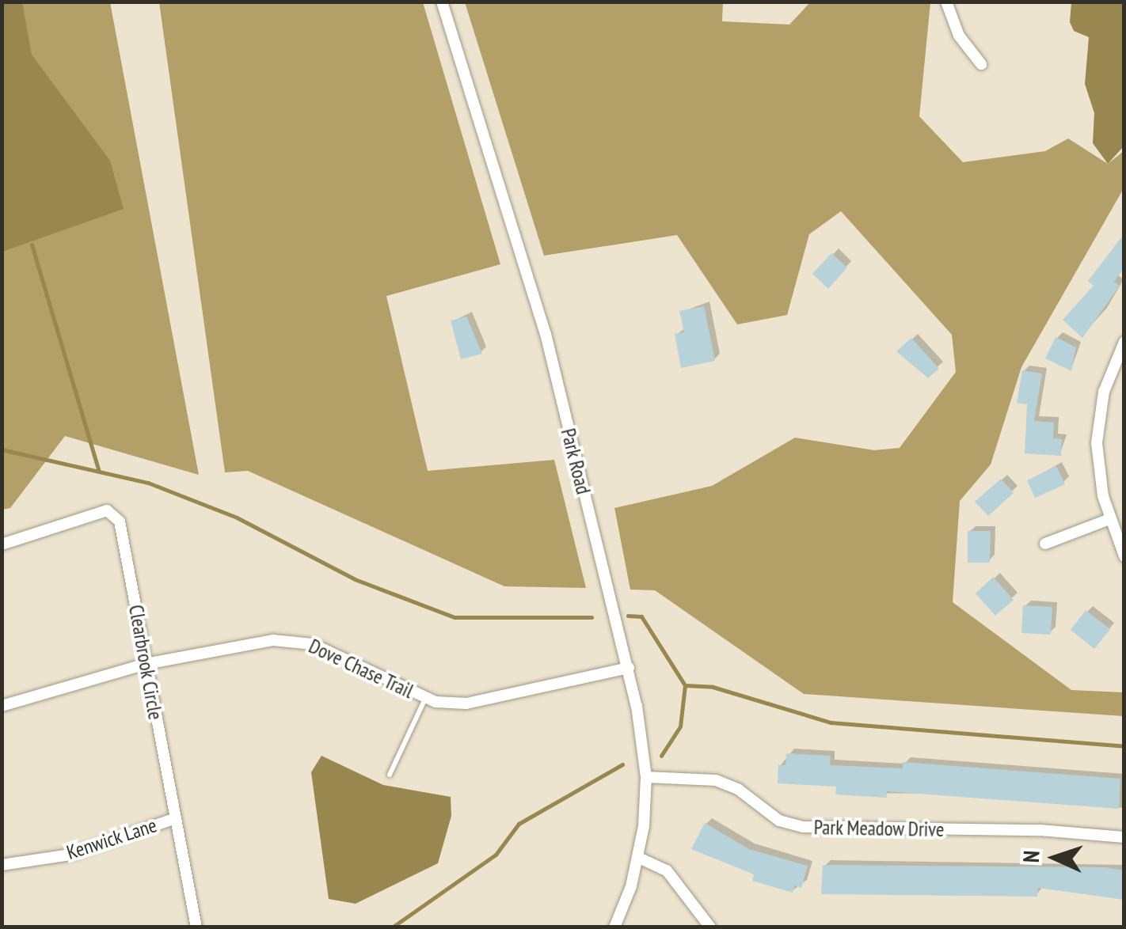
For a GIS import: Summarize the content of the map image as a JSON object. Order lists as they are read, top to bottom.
{
  "streets": {
    "street": [
      "Park Road",
      "Clearbrook Circle",
      "Dove Chase Trail",
      "Park Meadow Drive",
      "Kenwick Lane"
    ]
  },
  "crossings": [
    ["Park Road", "Dove Chase Trail"],
    ["Park Road", "Park Meadow Drive"],
    ["Clearbrook Circle", "Dove Chase Trail"],
    ["Clearbrook Circle", "Kenwick Lane"]
  ],
  "north": "left"
}
